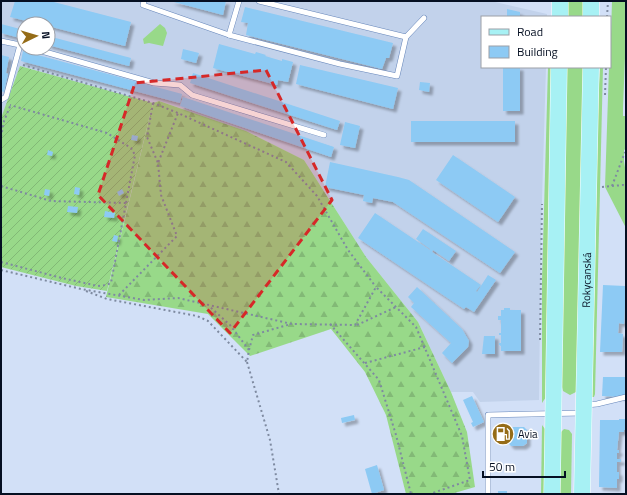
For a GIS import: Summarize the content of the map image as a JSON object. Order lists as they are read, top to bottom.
{
  "streets": {
    "main road": ["Rokycanská"]
  },
  "places": {
    "fuel station": ["Avia"]
  },
  "legend": ["Road", "Building"],
  "scale_bar": "50 m",
  "north": "right"
}
